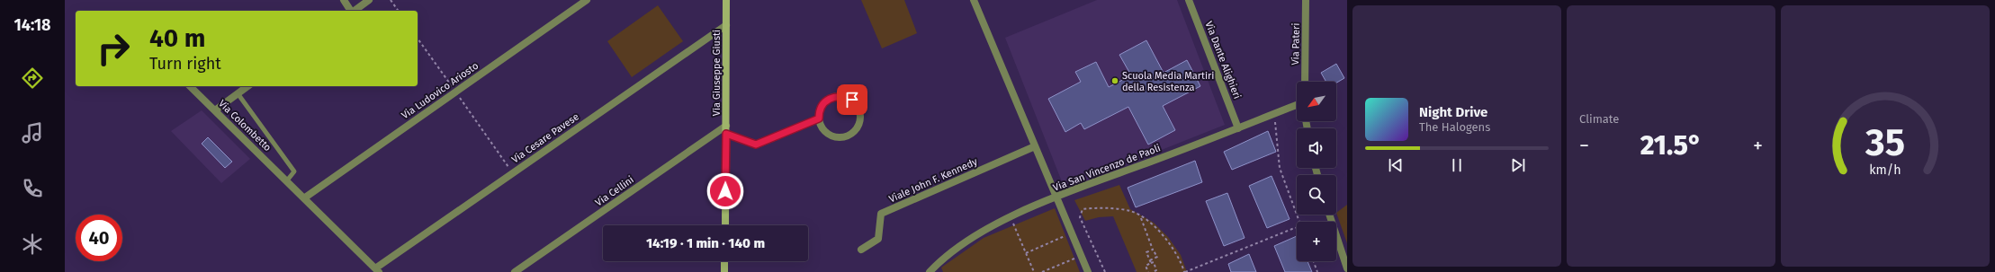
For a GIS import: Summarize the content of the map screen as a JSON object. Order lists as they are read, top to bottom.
{
  "streets": {
    "street": [
      "Via Pateri",
      "Via Dante Alighieri",
      "Via Giuseppe Giusti",
      "Via Ludovico Ariosto",
      "Via Colombetto",
      "Via Cesare Pavese",
      "Via San Vincenzo de Paoli",
      "Viale John F. Kennedy",
      "Via Cellini"
    ]
  },
  "crossings": [
    ["Via Dante Alighieri", "Via San Vincenzo de Paoli"],
    ["Via Giuseppe Giusti", "Via Cesare Pavese"],
    ["Via Giuseppe Giusti", "Via Cellini"],
    ["Via Ludovico Ariosto", "Via Colombetto"],
    ["Via Colombetto", "Via Cesare Pavese"]
  ],
  "places": ["Scuola Media Martiri della Resistenza"],
  "north": "bottom left",
  "page": {
    "tabs": "14:18",
    "tile": "Climate",
    "turn": ["40 m", "Turn right"],
    "map_buttons": "+",
    "song": ["Night Drive", "The Halogens"],
    "heat": ["−", "21.5°", "+"],
    "limit": "40",
    "trip": "14:19 · 1 min · 140 m",
    "gauge": ["35", "km/h"]
  }
}
